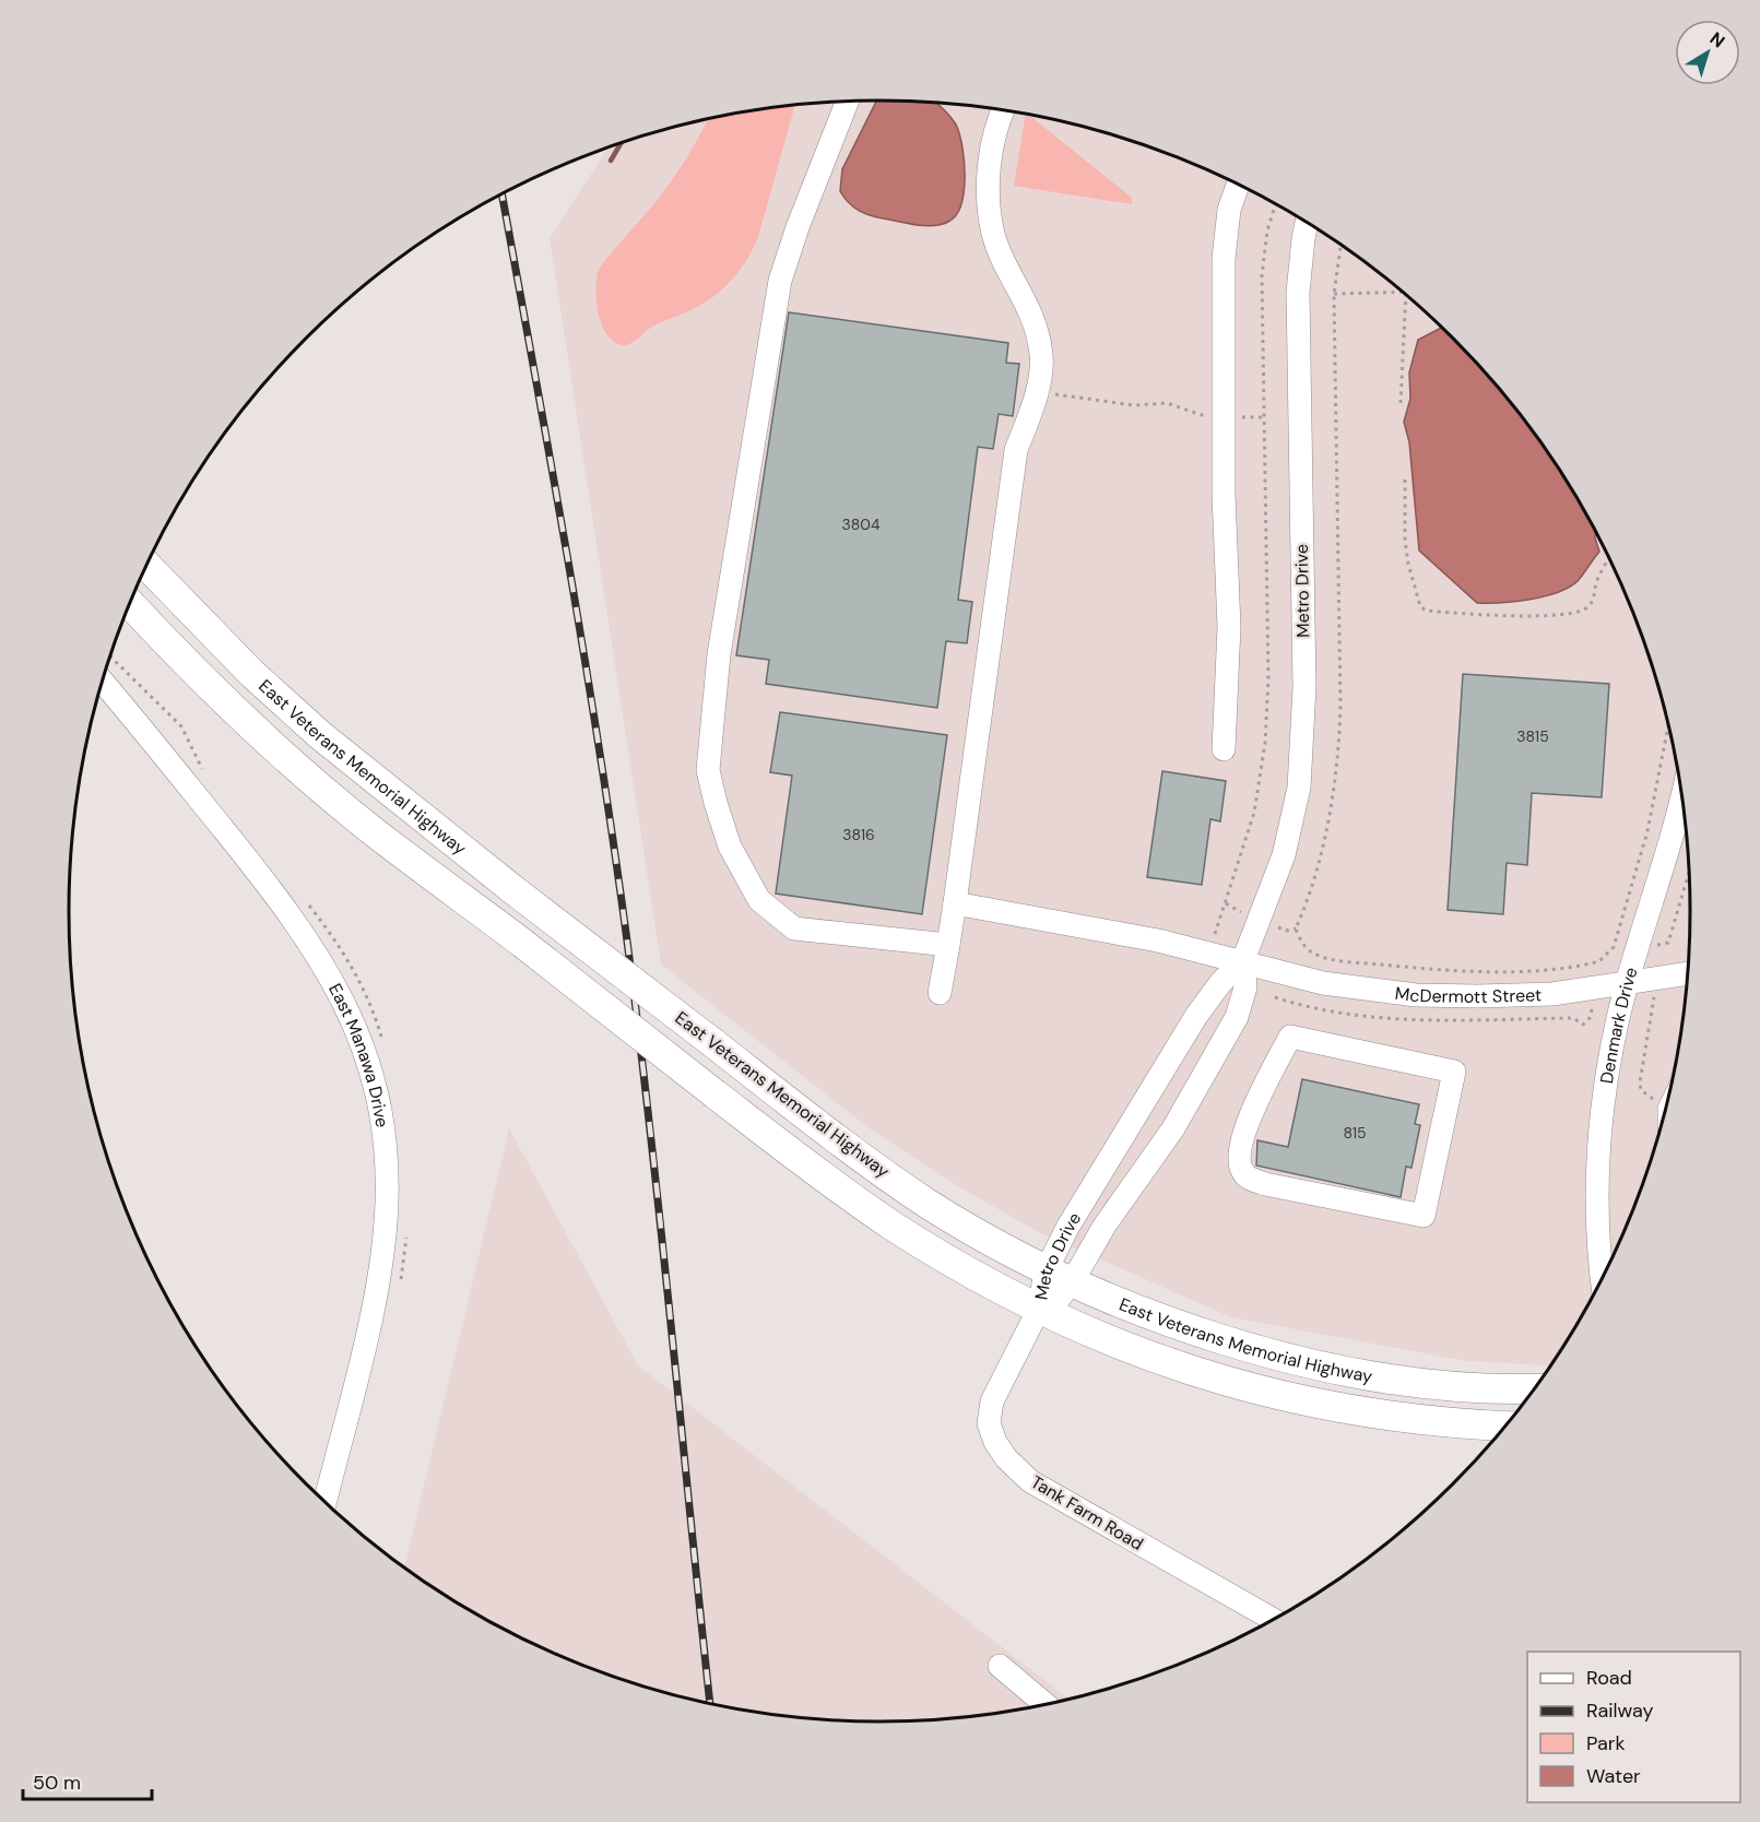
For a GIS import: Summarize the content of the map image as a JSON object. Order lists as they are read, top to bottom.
{
  "streets": {
    "main road": ["East Veterans Memorial Highway"],
    "street": [
      "Metro Drive",
      "McDermott Street",
      "Denmark Drive",
      "East Manawa Drive",
      "Tank Farm Road"
    ]
  },
  "crossings": [
    ["Metro Drive", "East Veterans Memorial Highway"],
    ["Metro Drive", "McDermott Street"],
    ["Metro Drive", "Tank Farm Road"],
    ["McDermott Street", "Denmark Drive"]
  ],
  "house_numbers": [
    "3804",
    "3815",
    "3816",
    "815"
  ],
  "legend": [
    "Road",
    "Railway",
    "Park",
    "Water"
  ],
  "scale_bar": "50 m",
  "north": "top right"
}
